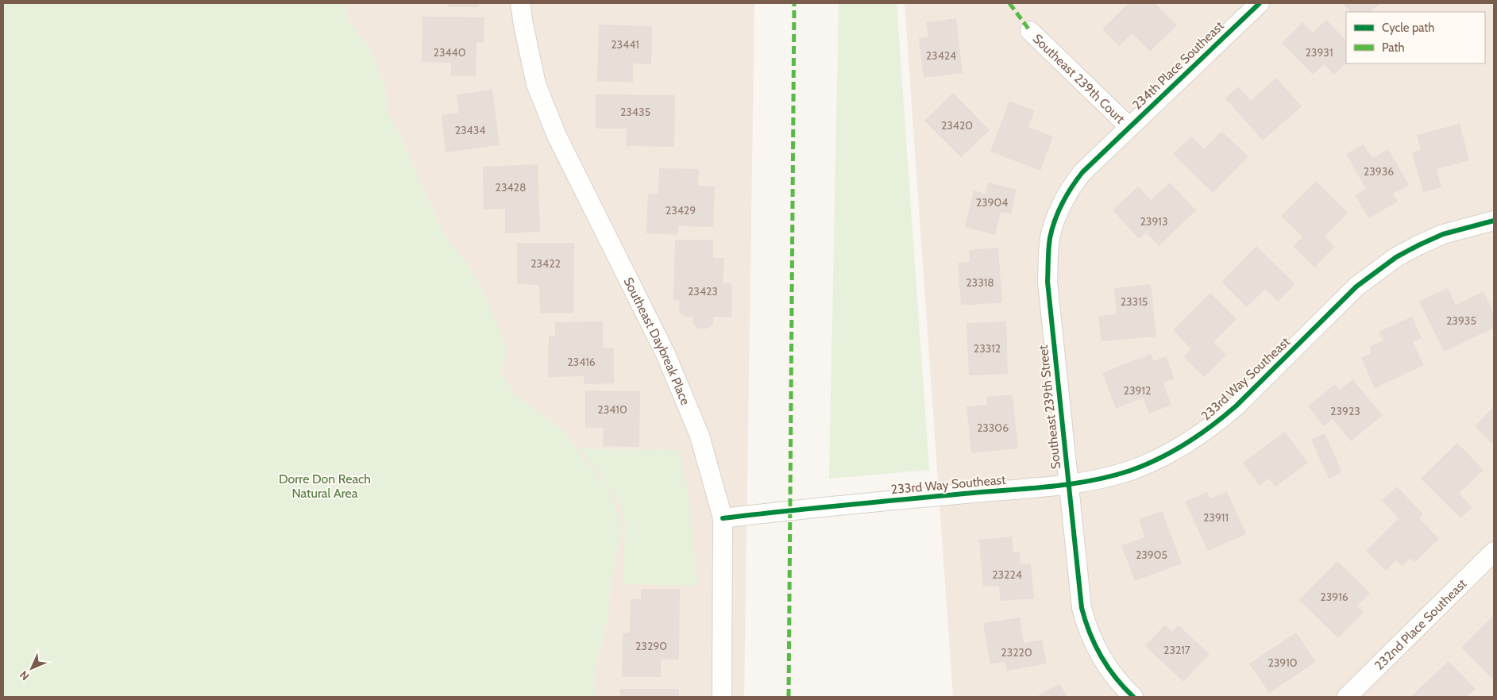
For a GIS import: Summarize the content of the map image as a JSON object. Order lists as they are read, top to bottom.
{
  "streets": {
    "street": [
      "234th Place Southeast",
      "Southeast 239th Court",
      "Southeast Daybreak Place",
      "233rd Way Southeast",
      "Southeast 239th Street",
      "232nd Place Southeast"
    ]
  },
  "crossings": [
    ["234th Place Southeast", "Southeast 239th Court"],
    ["234th Place Southeast", "Southeast 239th Street"],
    ["Southeast 239th Court", "Southeast 239th Street"],
    ["Southeast Daybreak Place", "233rd Way Southeast"],
    ["233rd Way Southeast", "Southeast 239th Street"]
  ],
  "parks": ["Dorre Don Reach Natural Area"],
  "house_numbers": [
    "23441",
    "23440",
    "23931",
    "23424",
    "23435",
    "23420",
    "23434",
    "23936",
    "23428",
    "23904",
    "23429",
    "23913",
    "23422",
    "23318",
    "23423",
    "23315",
    "23935",
    "23312",
    "23416",
    "23912",
    "23410",
    "23923",
    "23306",
    "23911",
    "23905",
    "23224",
    "23916",
    "23290",
    "23217",
    "23220",
    "23910"
  ],
  "legend": ["Cycle path", "Path"],
  "north": "bottom left"
}
